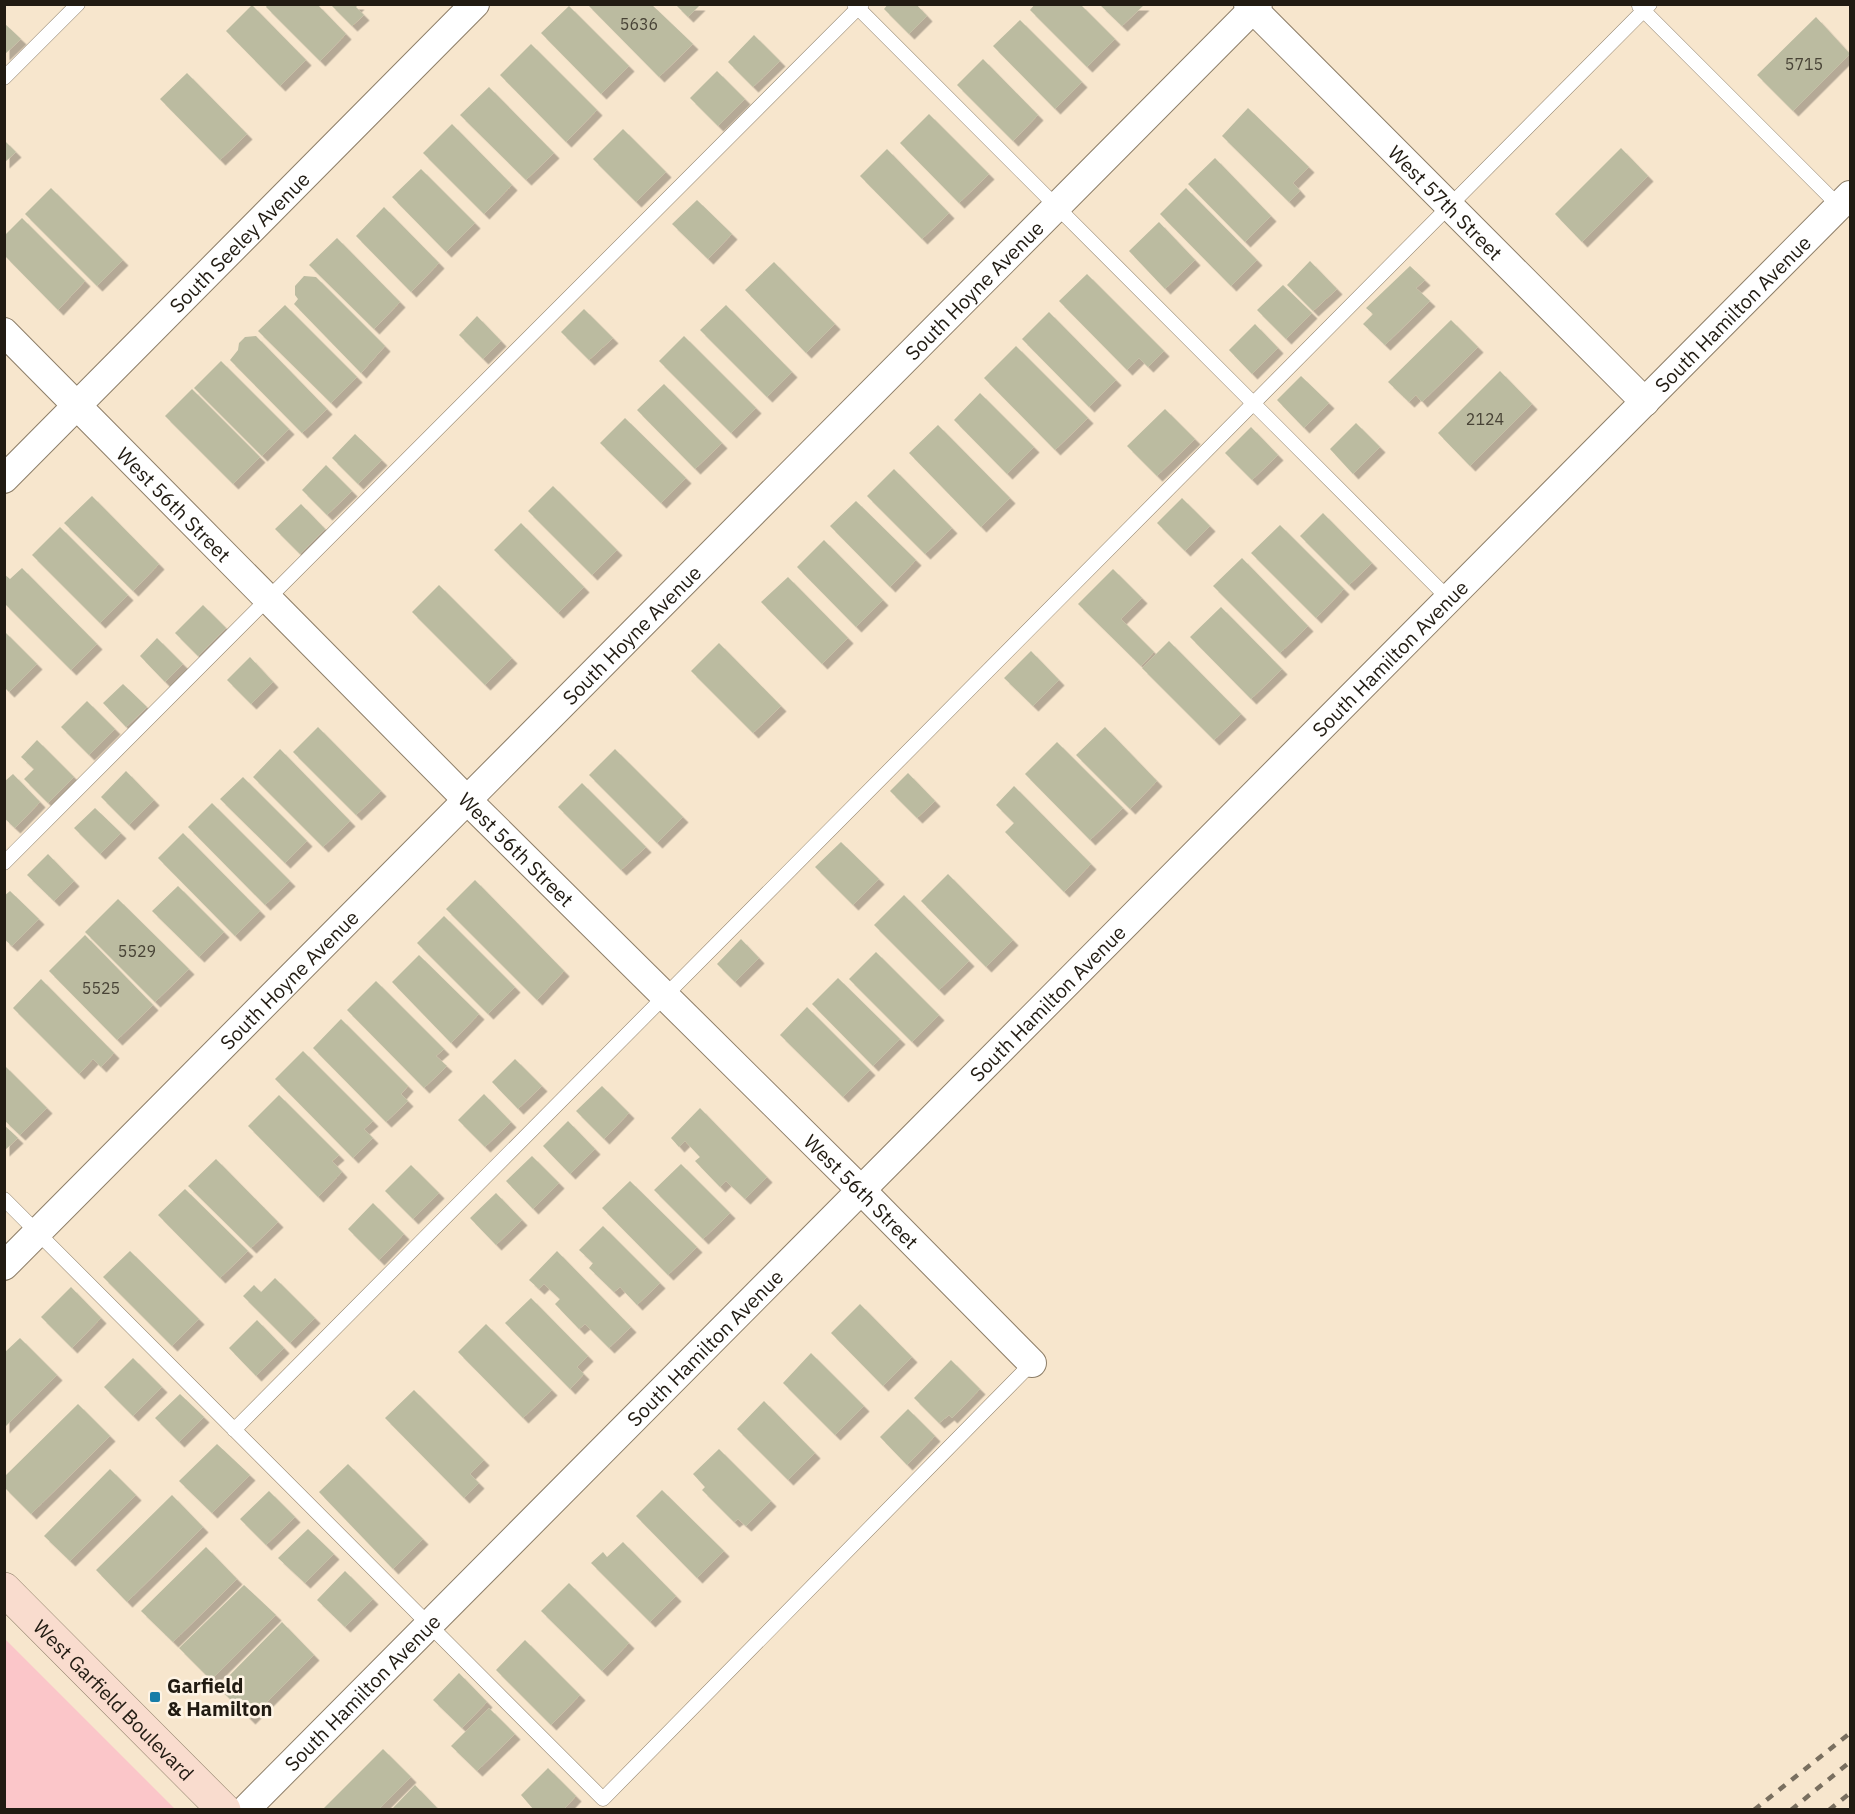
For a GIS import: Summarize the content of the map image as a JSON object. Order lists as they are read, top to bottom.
{
  "streets": {
    "street": [
      "West 57th Street",
      "South Seeley Avenue",
      "South Hoyne Avenue",
      "South Hamilton Avenue",
      "West 56th Street",
      "West Garfield Boulevard"
    ]
  },
  "crossings": [
    ["West 57th Street", "South Hoyne Avenue"],
    ["West 57th Street", "South Hamilton Avenue"],
    ["South Seeley Avenue", "West 56th Street"],
    ["South Hoyne Avenue", "West 56th Street"],
    ["South Hamilton Avenue", "West 56th Street"]
  ],
  "places": {
    "transit": ["Garfield & Hamilton"]
  },
  "house_numbers": [
    "5636",
    "5715",
    "2124",
    "5529",
    "5525"
  ]
}
